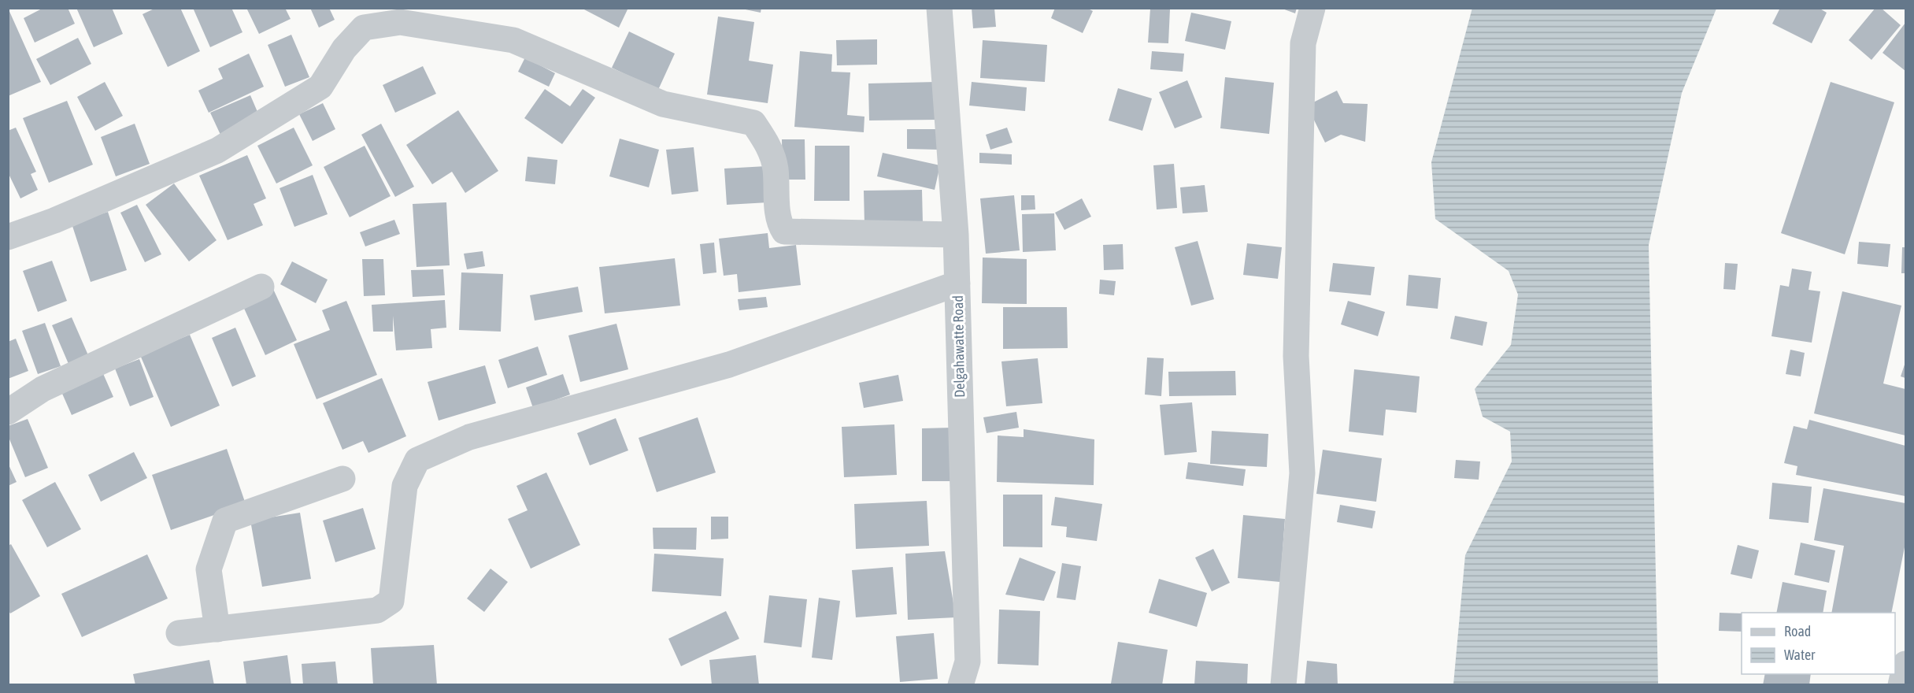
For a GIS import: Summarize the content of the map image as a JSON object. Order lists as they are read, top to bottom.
{
  "streets": {
    "street": ["Delgahawatte Road"]
  },
  "legend": ["Road", "Water"]
}
